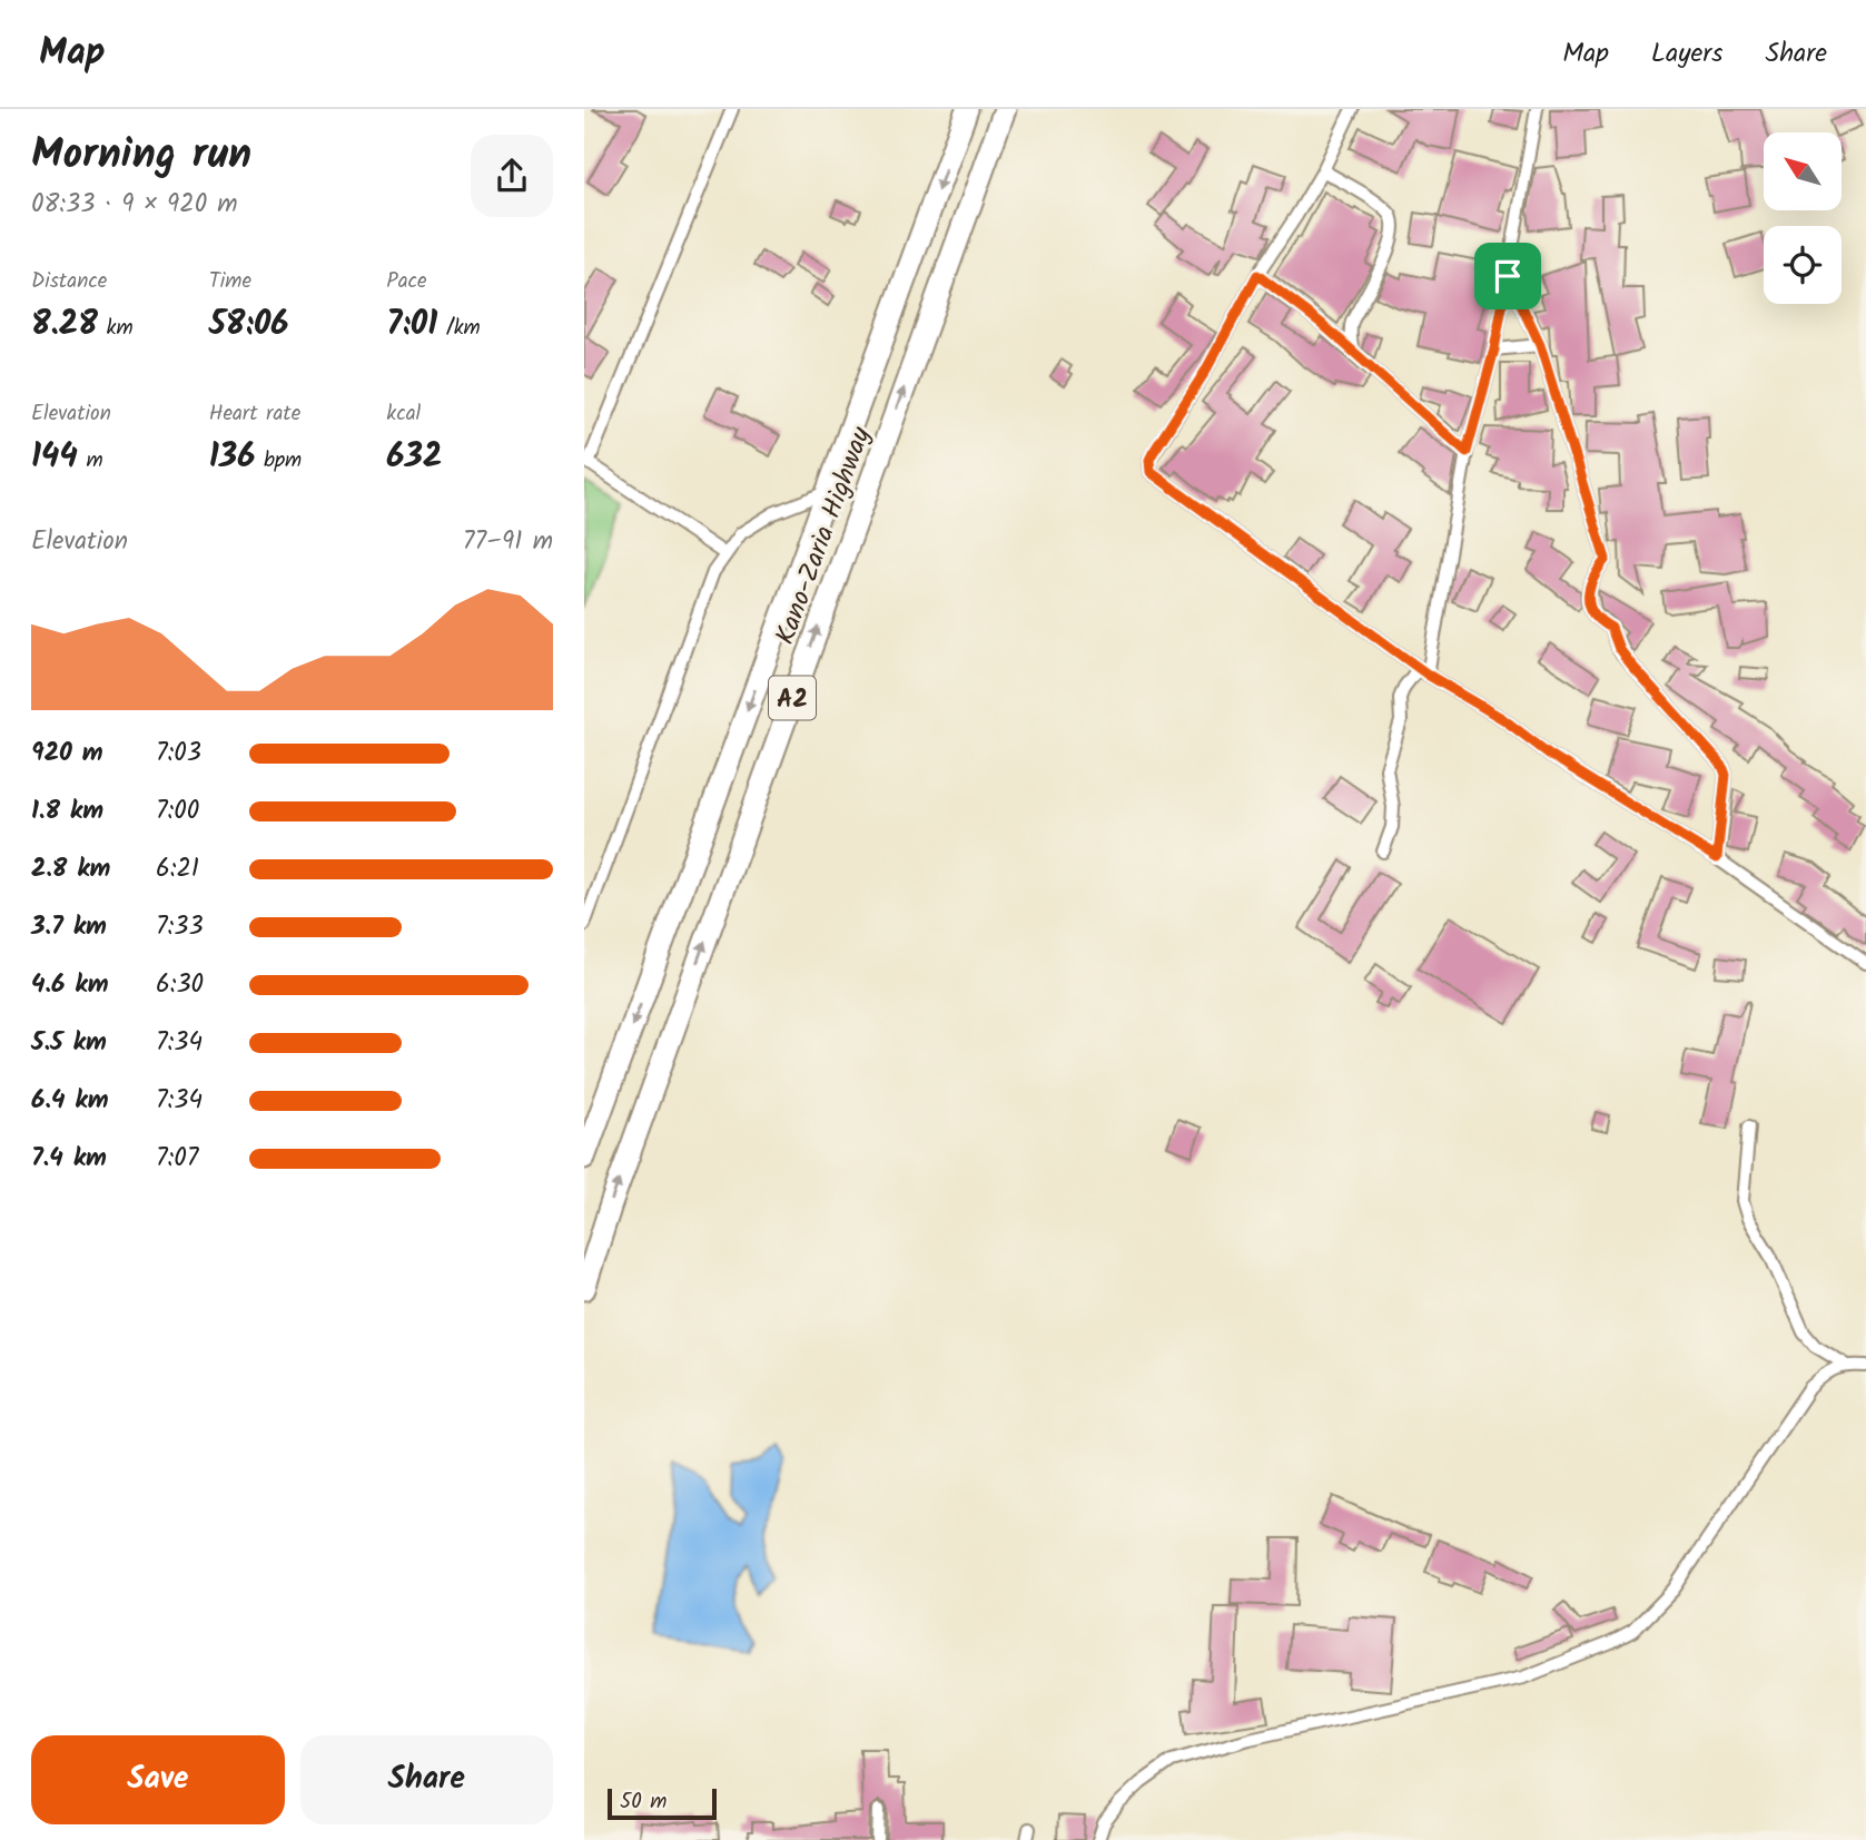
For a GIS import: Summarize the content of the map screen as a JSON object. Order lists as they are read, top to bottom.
{
  "streets": {
    "highway": ["Kano-Zaria Highway", "A2"]
  },
  "scale_bar": "50 m",
  "north": "top left",
  "page": {
    "header": "Map",
    "nav": ["Map", "Layers", "Share"],
    "heading": ["Morning run", "08:33 · 9 × 920 m"],
    "stats": [
      ["Distance", "8.28 km"],
      ["Time", "58:06"],
      ["Pace", "7:01 /km"],
      ["Elevation", "144 m"],
      ["Heart rate", "136 bpm"],
      ["kcal", "632"]
    ],
    "chart": ["Elevation", "77–91 m"],
    "list": [
      {
        "name": "920 m",
        "note": "7:03"
      },
      {
        "name": "1.8 km",
        "note": "7:00"
      },
      {
        "name": "2.8 km",
        "note": "6:21"
      },
      {
        "name": "3.7 km",
        "note": "7:33"
      },
      {
        "name": "4.6 km",
        "note": "6:30"
      },
      {
        "name": "5.5 km",
        "note": "7:34"
      },
      {
        "name": "6.4 km",
        "note": "7:34"
      },
      {
        "name": "7.4 km",
        "note": "7:07"
      }
    ],
    "buttons": ["Save", "Share"],
    "scale": "50 m"
  }
}
